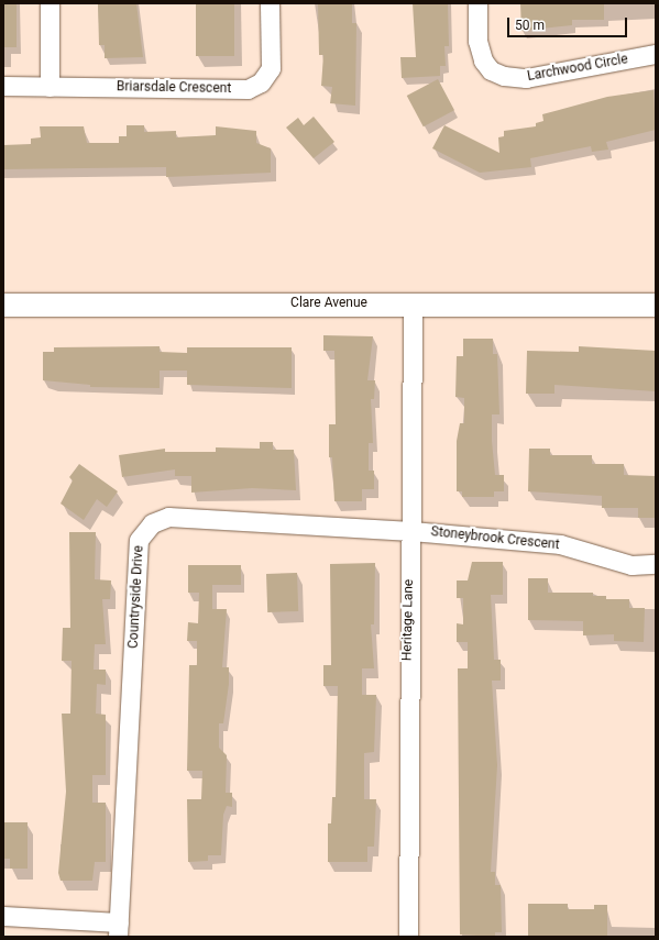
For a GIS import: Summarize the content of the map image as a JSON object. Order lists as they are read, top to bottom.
{
  "streets": {
    "street": [
      "Larchwood Circle",
      "Briarsdale Crescent",
      "Clare Avenue",
      "Stoneybrook Crescent",
      "Countryside Drive",
      "Heritage Lane"
    ]
  },
  "crossings": [
    ["Clare Avenue", "Heritage Lane"],
    ["Stoneybrook Crescent", "Countryside Drive"],
    ["Stoneybrook Crescent", "Heritage Lane"],
    ["Countryside Drive", "Heritage Lane"]
  ],
  "scale_bar": "50 m"
}
